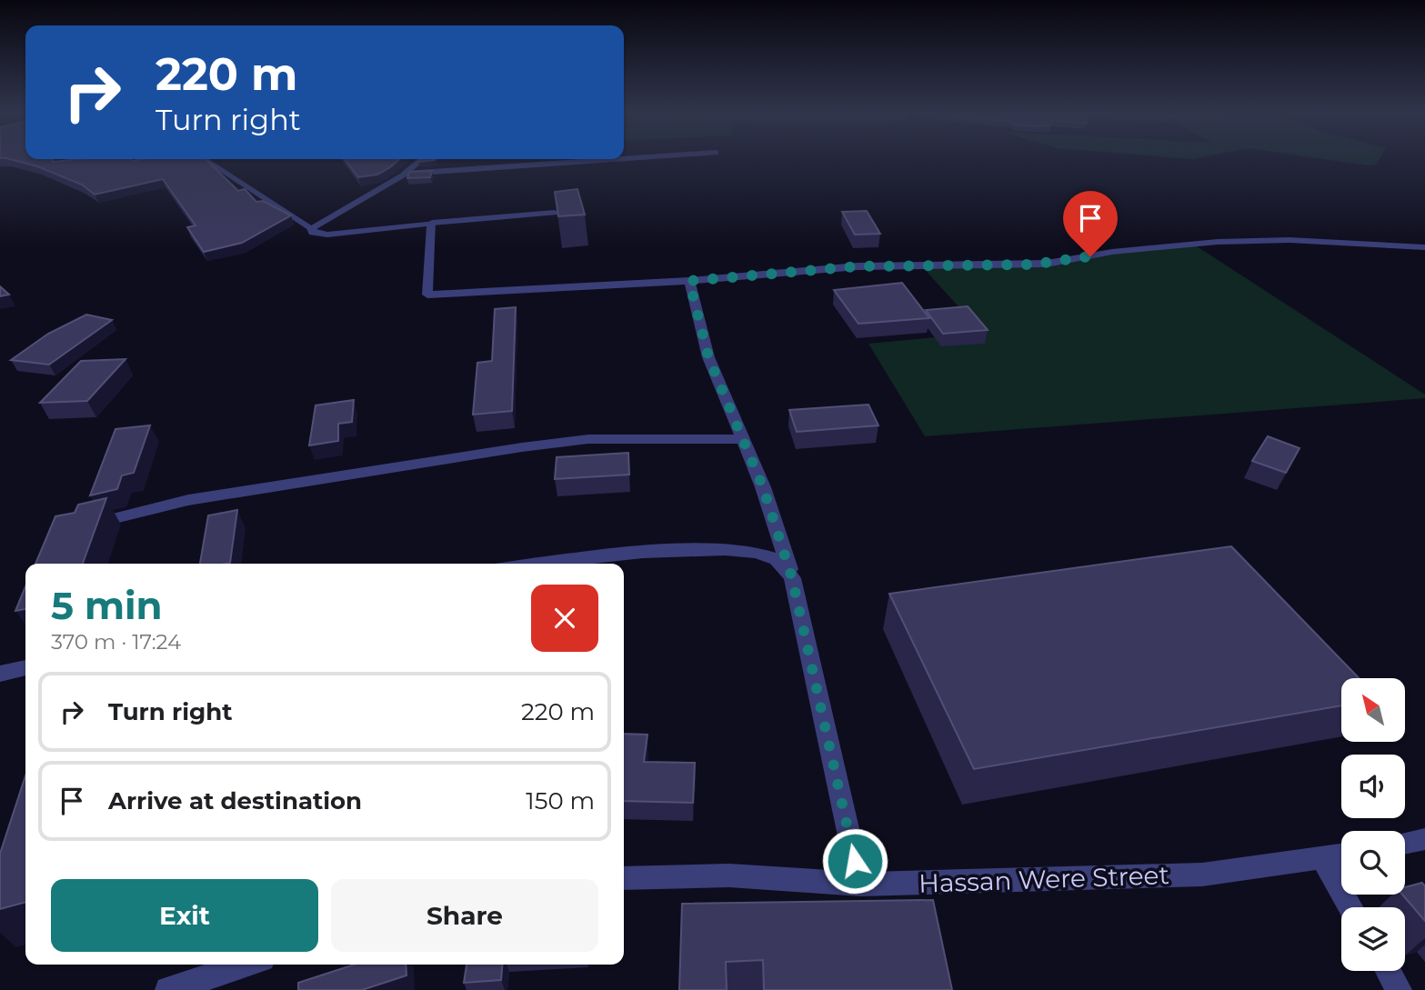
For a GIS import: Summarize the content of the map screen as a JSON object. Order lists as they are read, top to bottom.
{
  "streets": {
    "street": ["Hassan Were Street"]
  },
  "north": "top left",
  "page": {
    "turn": ["220 m", "Turn right"],
    "heading": ["5 min", "370 m · 17:24"],
    "list": [
      {
        "name": "Turn right",
        "value": "220 m"
      },
      {
        "name": "Arrive at destination",
        "value": "150 m"
      }
    ],
    "buttons": ["Exit", "Share"]
  }
}
